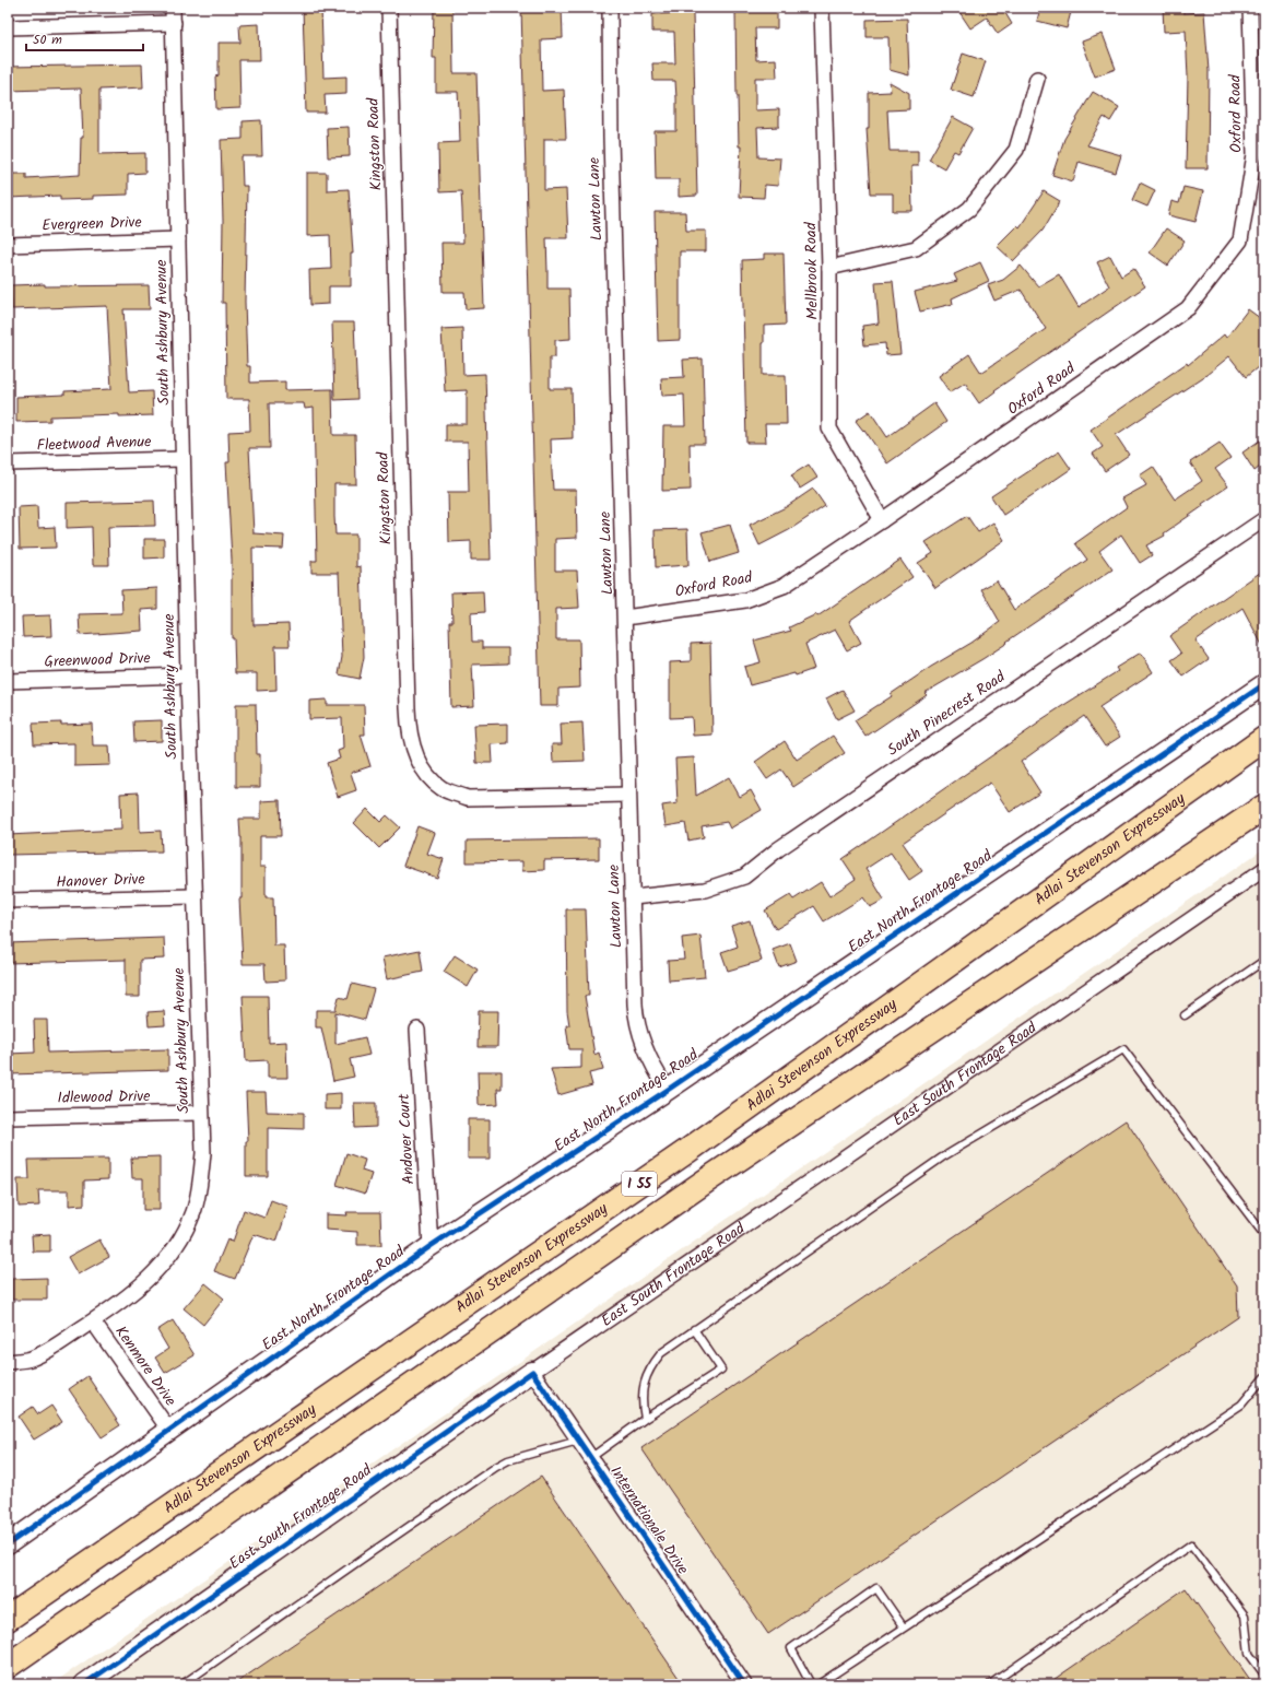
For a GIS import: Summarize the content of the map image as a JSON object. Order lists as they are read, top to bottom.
{
  "streets": {
    "highway": ["Adlai Stevenson Expressway", "I 55"],
    "street": [
      "Oxford Road",
      "Kingston Road",
      "Lawton Lane",
      "Evergreen Drive",
      "Mellbrook Road",
      "South Ashbury Avenue",
      "Fleetwood Avenue",
      "Greenwood Drive",
      "South Pinecrest Road",
      "Hanover Drive",
      "East North Frontage Road",
      "East South Frontage Road",
      "Idlewood Drive",
      "Andover Court",
      "Kenmore Drive",
      "Internationale Drive"
    ]
  },
  "crossings": [
    ["Oxford Road", "Lawton Lane"],
    ["Oxford Road", "Mellbrook Road"],
    ["Kingston Road", "Lawton Lane"],
    ["Lawton Lane", "South Pinecrest Road"],
    ["Lawton Lane", "East North Frontage Road"],
    ["Evergreen Drive", "South Ashbury Avenue"],
    ["South Ashbury Avenue", "Fleetwood Avenue"],
    ["South Ashbury Avenue", "Greenwood Drive"],
    ["South Ashbury Avenue", "Hanover Drive"],
    ["South Ashbury Avenue", "Idlewood Drive"],
    ["South Ashbury Avenue", "Kenmore Drive"],
    ["East North Frontage Road", "Andover Court"],
    ["East North Frontage Road", "Kenmore Drive"],
    ["East South Frontage Road", "Internationale Drive"]
  ],
  "scale_bar": "50 m"
}
